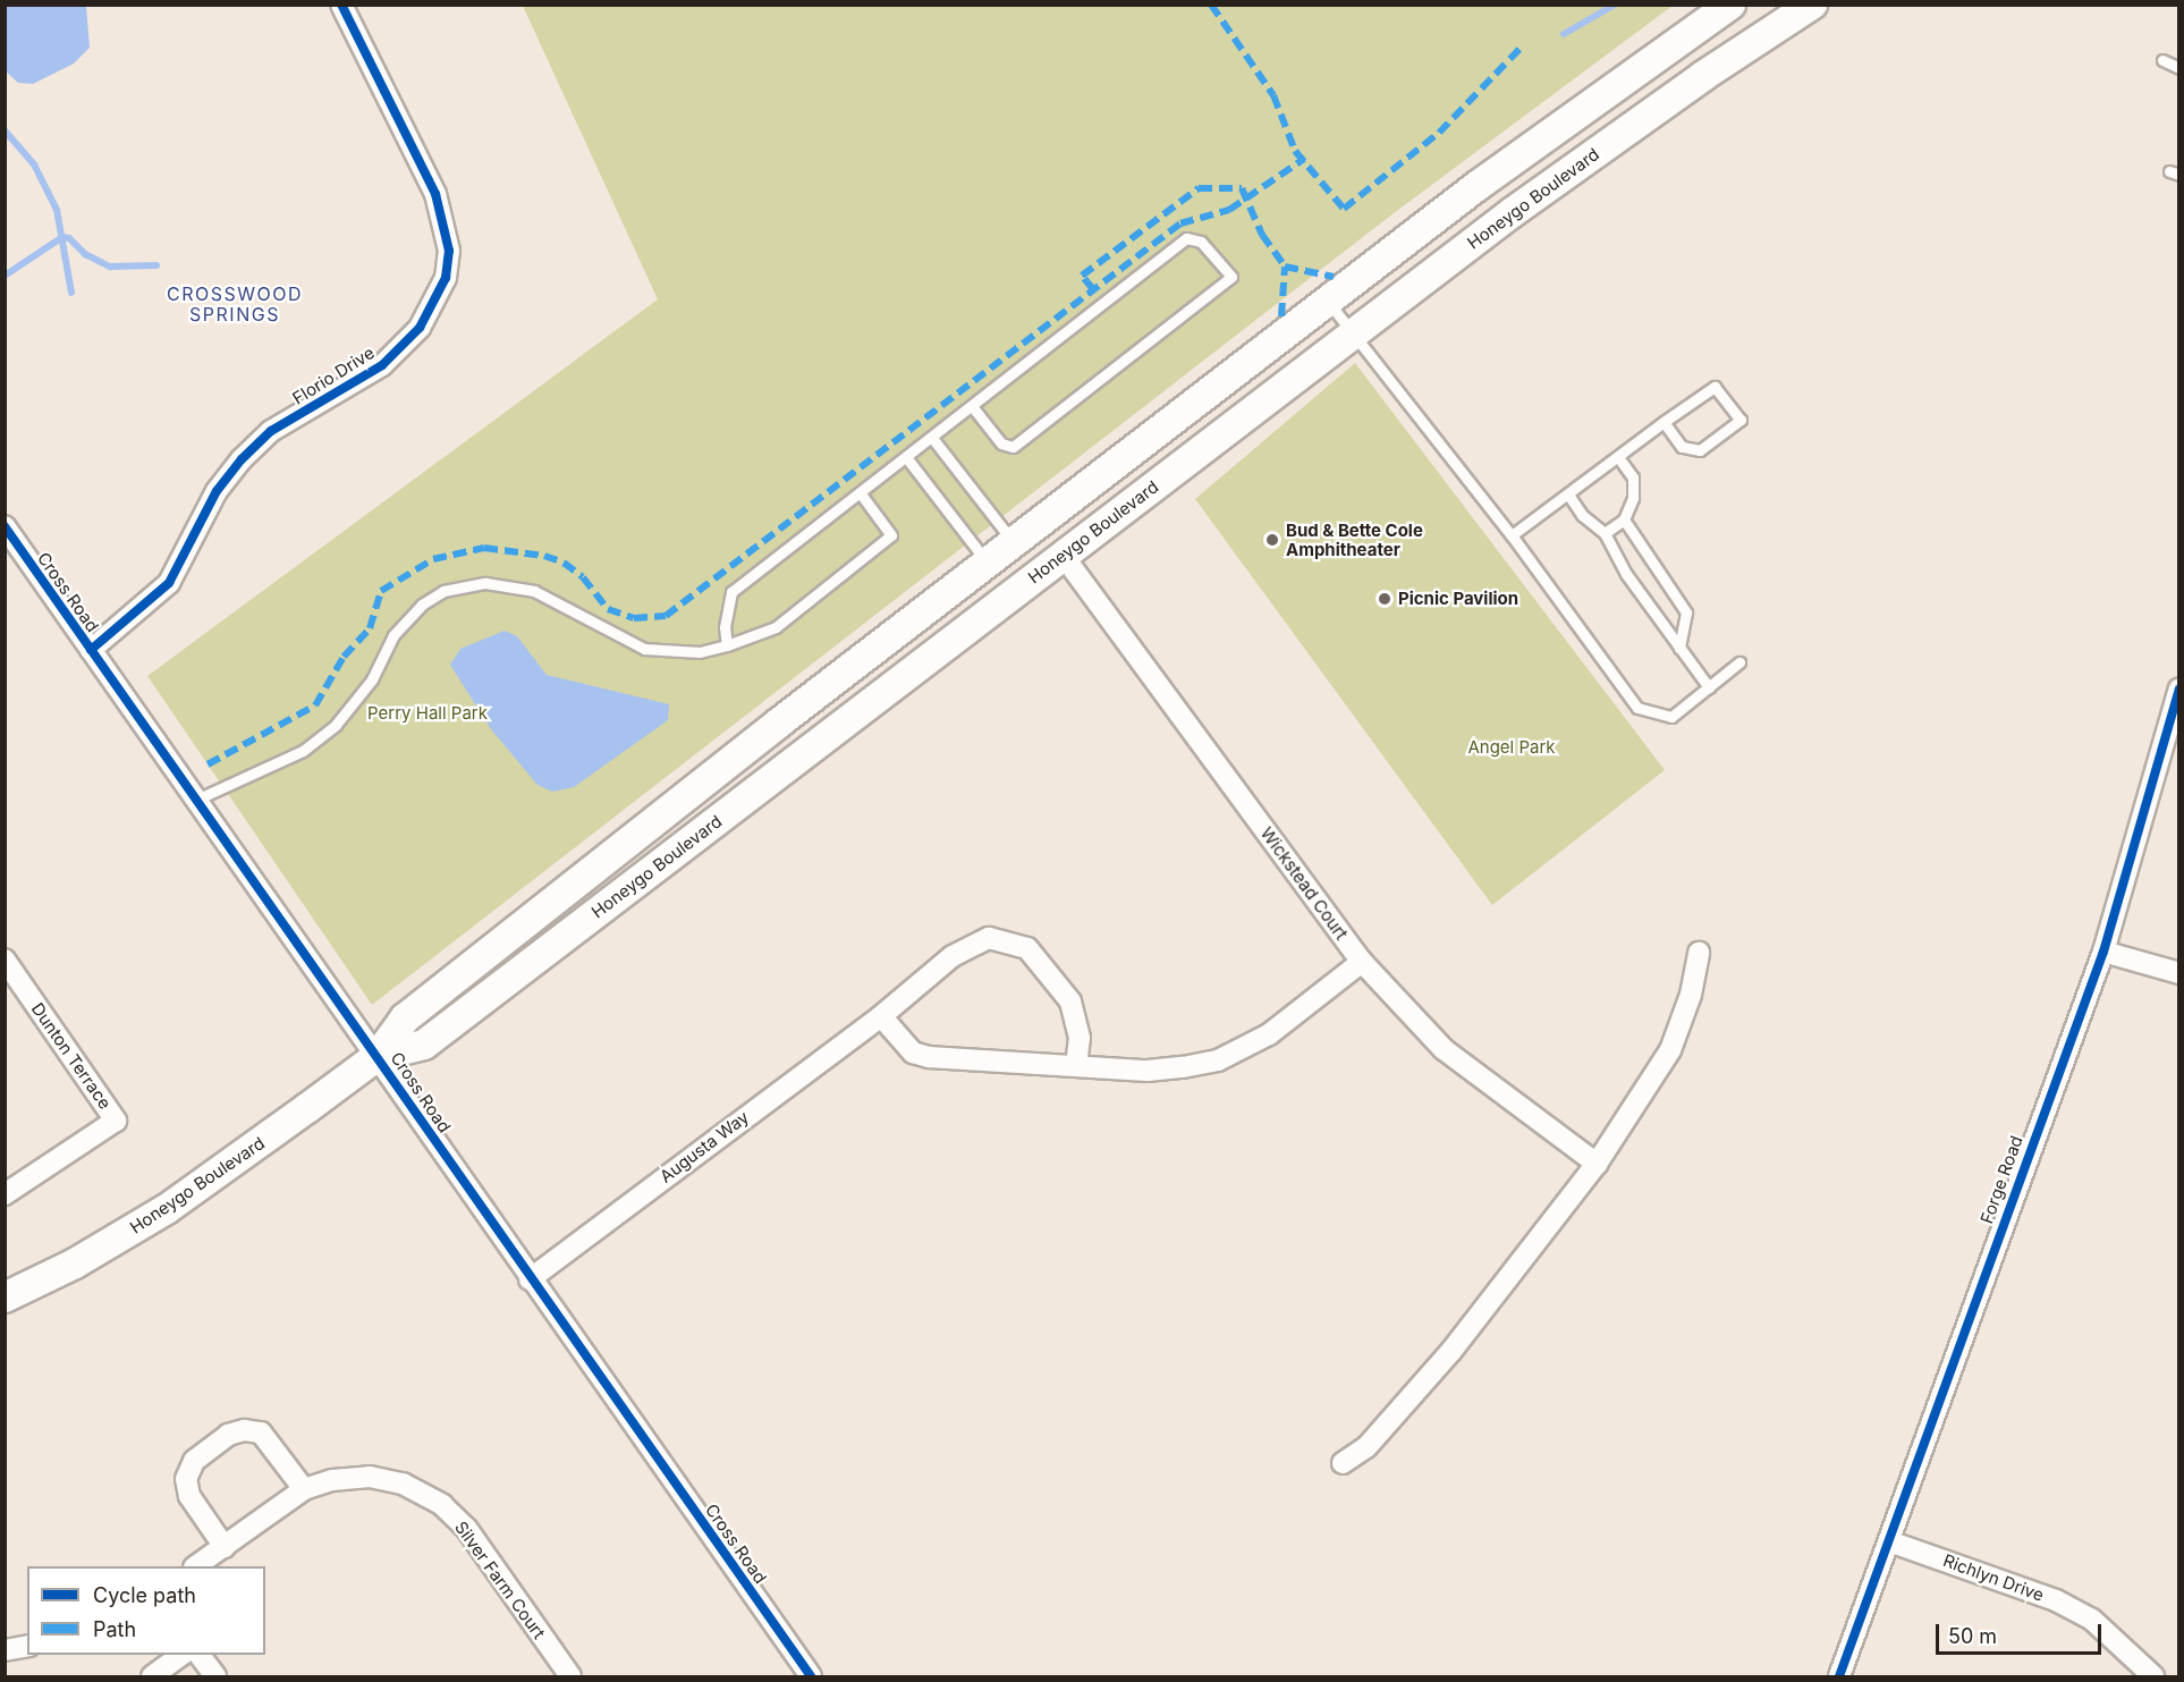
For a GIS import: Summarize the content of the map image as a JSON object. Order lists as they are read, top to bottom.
{
  "streets": {
    "main road": ["Honeygo Boulevard"],
    "street": [
      "Florio Drive",
      "Cross Road",
      "Wickstead Court",
      "Dunton Terrace",
      "Augusta Way",
      "Forge Road",
      "Richlyn Drive",
      "Silver Farm Court"
    ]
  },
  "crossings": [
    ["Honeygo Boulevard", "Cross Road"],
    ["Honeygo Boulevard", "Wickstead Court"],
    ["Florio Drive", "Cross Road"],
    ["Cross Road", "Augusta Way"],
    ["Forge Road", "Richlyn Drive"]
  ],
  "districts": ["CROSSWOOD SPRINGS"],
  "parks": ["Perry Hall Park", "Angel Park"],
  "places": ["Bud & Bette Cole Amphitheater", "Picnic Pavilion"],
  "legend": ["Cycle path", "Path"],
  "scale_bar": "50 m"
}
